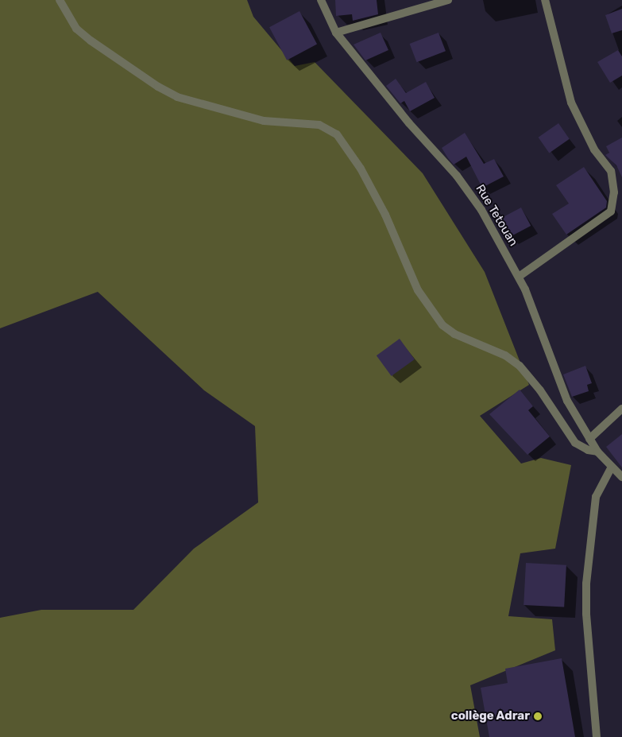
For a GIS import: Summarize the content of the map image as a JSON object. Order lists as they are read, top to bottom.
{
  "streets": {
    "street": ["Rue Tetouan"]
  },
  "places": ["collège Adrar"]
}
